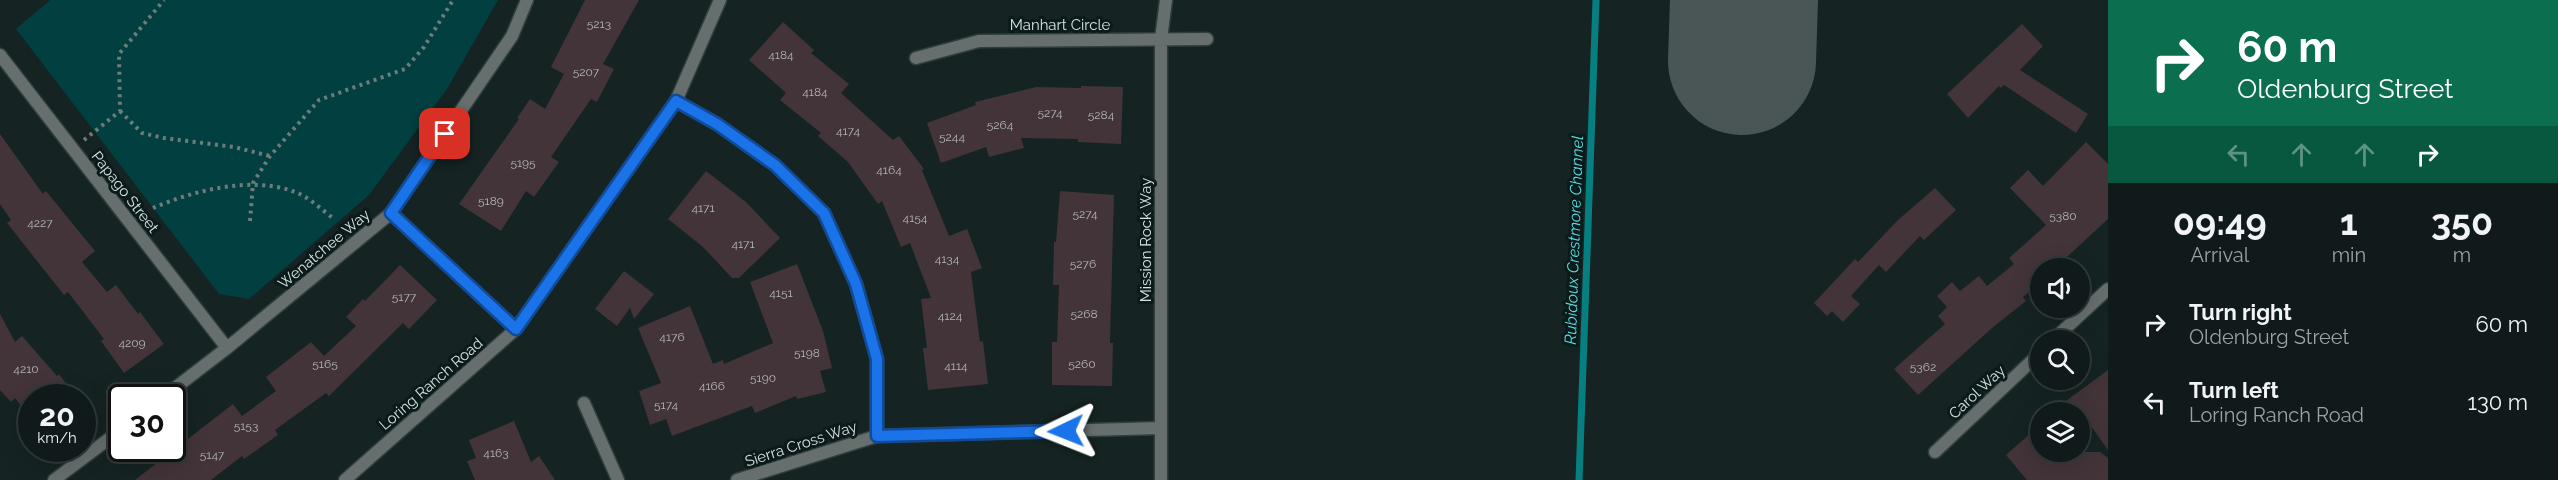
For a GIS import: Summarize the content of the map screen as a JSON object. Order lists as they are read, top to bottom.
{
  "streets": {
    "street": [
      "Manhart Circle",
      "Papago Street",
      "Mission Rock Way",
      "Wenatchee Way",
      "Loring Ranch Road",
      "Carol Way",
      "Sierra Cross Way"
    ]
  },
  "crossings": [
    ["Manhart Circle", "Mission Rock Way"],
    ["Papago Street", "Wenatchee Way"],
    ["Mission Rock Way", "Sierra Cross Way"]
  ],
  "water": ["Rubidoux Crestmore Channel"],
  "house_numbers": [
    "5213",
    "4184",
    "5207",
    "4184",
    "5274",
    "5284",
    "5264",
    "4174",
    "5244",
    "5195",
    "4164",
    "5189",
    "4171",
    "5274",
    "5380",
    "4154",
    "4227",
    "4171",
    "4134",
    "5276",
    "4151",
    "5177",
    "5268",
    "4124",
    "4176",
    "4209",
    "5198",
    "5165",
    "5260",
    "4114",
    "5362",
    "4210",
    "5190",
    "4166",
    "5174",
    "5153",
    "4163",
    "5147"
  ],
  "page": {
    "turn": ["60 m", "Oldenburg Street"],
    "eta": [
      "09:49",
      "Arrival",
      "1",
      "min",
      "350",
      "m"
    ],
    "list": [
      {
        "name": "Turn right",
        "note": "Oldenburg Street",
        "value": "60 m"
      },
      {
        "name": "Turn left",
        "note": "Loring Ranch Road",
        "value": "130 m"
      }
    ],
    "speed": "20 km/h",
    "limit": "30"
  }
}
